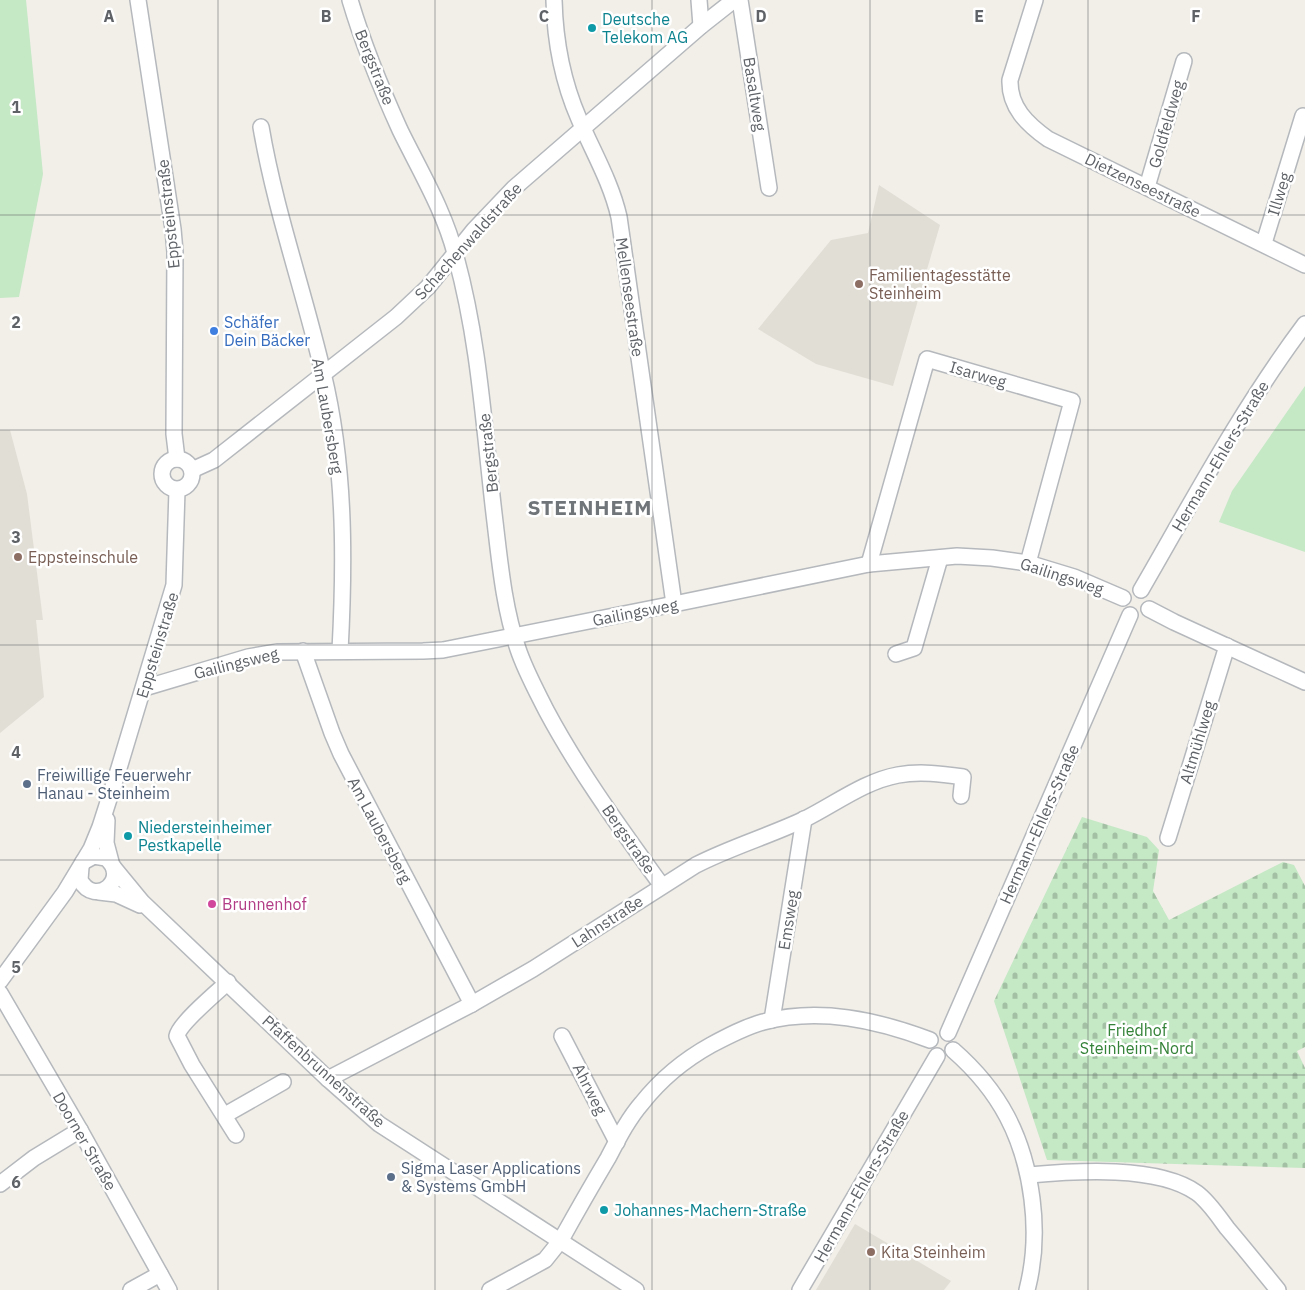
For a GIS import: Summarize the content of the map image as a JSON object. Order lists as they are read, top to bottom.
{
  "streets": {
    "street": [
      "Bergstraße",
      "Basaltweg",
      "Goldfeldweg",
      "Dietzenseestraße",
      "Illweg",
      "Eppsteinstraße",
      "Schachenwaldstraße",
      "Mellenseestraße",
      "Isarweg",
      "Am Laubersberg",
      "Hermann-Ehlers-Straße",
      "Gailingsweg",
      "Altmühlweg",
      "Emsweg",
      "Lahnstraße",
      "Pfaffenbrunnenstraße",
      "Ahrweg",
      "Doorner Straße"
    ]
  },
  "crossings": [
    ["Bergstraße", "Schachenwaldstraße"],
    ["Bergstraße", "Gailingsweg"],
    ["Bergstraße", "Lahnstraße"],
    ["Goldfeldweg", "Dietzenseestraße"],
    ["Dietzenseestraße", "Illweg"],
    ["Eppsteinstraße", "Schachenwaldstraße"],
    ["Eppsteinstraße", "Gailingsweg"],
    ["Eppsteinstraße", "Pfaffenbrunnenstraße"],
    ["Schachenwaldstraße", "Mellenseestraße"],
    ["Schachenwaldstraße", "Am Laubersberg"],
    ["Mellenseestraße", "Gailingsweg"],
    ["Isarweg", "Gailingsweg"],
    ["Am Laubersberg", "Gailingsweg"],
    ["Am Laubersberg", "Lahnstraße"],
    ["Hermann-Ehlers-Straße", "Gailingsweg"],
    ["Emsweg", "Lahnstraße"],
    ["Lahnstraße", "Pfaffenbrunnenstraße"]
  ],
  "districts": ["STEINHEIM"],
  "parks": ["Friedhof Steinheim-Nord"],
  "places": [
    "Deutsche Telekom AG",
    "Familientagesstätte Steinheim",
    "Schäfer Dein Bäcker",
    "Eppsteinschule",
    "Freiwillige Feuerwehr Hanau - Steinheim",
    "Niedersteinheimer Pestkapelle",
    "Brunnenhof",
    "Sigma Laser Applications & Systems GmbH",
    "Johannes-Machern-Straße",
    "Kita Steinheim"
  ],
  "grid": {
    "columns": [
      "A",
      "B",
      "C",
      "D",
      "E",
      "F"
    ],
    "rows": [
      "1",
      "2",
      "3",
      "4",
      "5",
      "6"
    ]
  }
}
